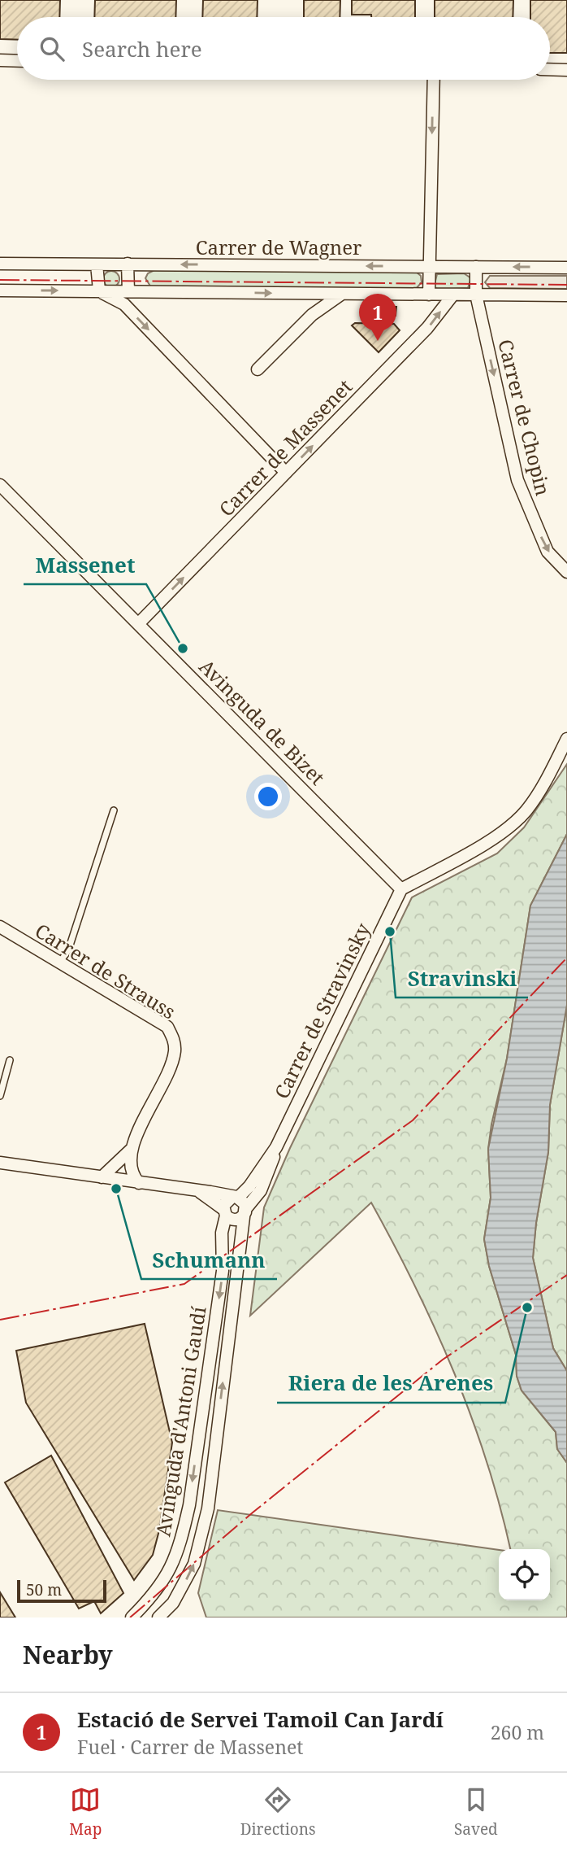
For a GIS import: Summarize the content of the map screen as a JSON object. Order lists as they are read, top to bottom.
{
  "streets": {
    "street": [
      "Carrer de Wagner",
      "Carrer de Chopin",
      "Carrer de Massenet",
      "Avinguda de Bizet",
      "Carrer de Strauss",
      "Carrer de Stravinsky",
      "Avinguda d'Antoni Gaudí"
    ]
  },
  "crossings": [
    ["Carrer de Massenet", "Avinguda de Bizet"],
    ["Avinguda de Bizet", "Carrer de Stravinsky"],
    ["Carrer de Stravinsky", "Avinguda d'Antoni Gaudí"]
  ],
  "one_way": ["Carrer de Chopin", "Carrer de Massenet"],
  "places": [
    "Massenet",
    "Stravinski",
    "Schumann",
    "Riera de les Arenes"
  ],
  "scale_bar": "50 m",
  "page": {
    "search": "Search here",
    "pins": "1",
    "scale": "50 m",
    "heading": "Nearby",
    "list": [
      {
        "mark": "1",
        "name": "Estació de Servei Tamoil Can Jardí",
        "note": "Fuel · Carrer de Massenet",
        "value": "260 m"
      }
    ],
    "nav": ["Map", "Directions", "Saved"]
  }
}
